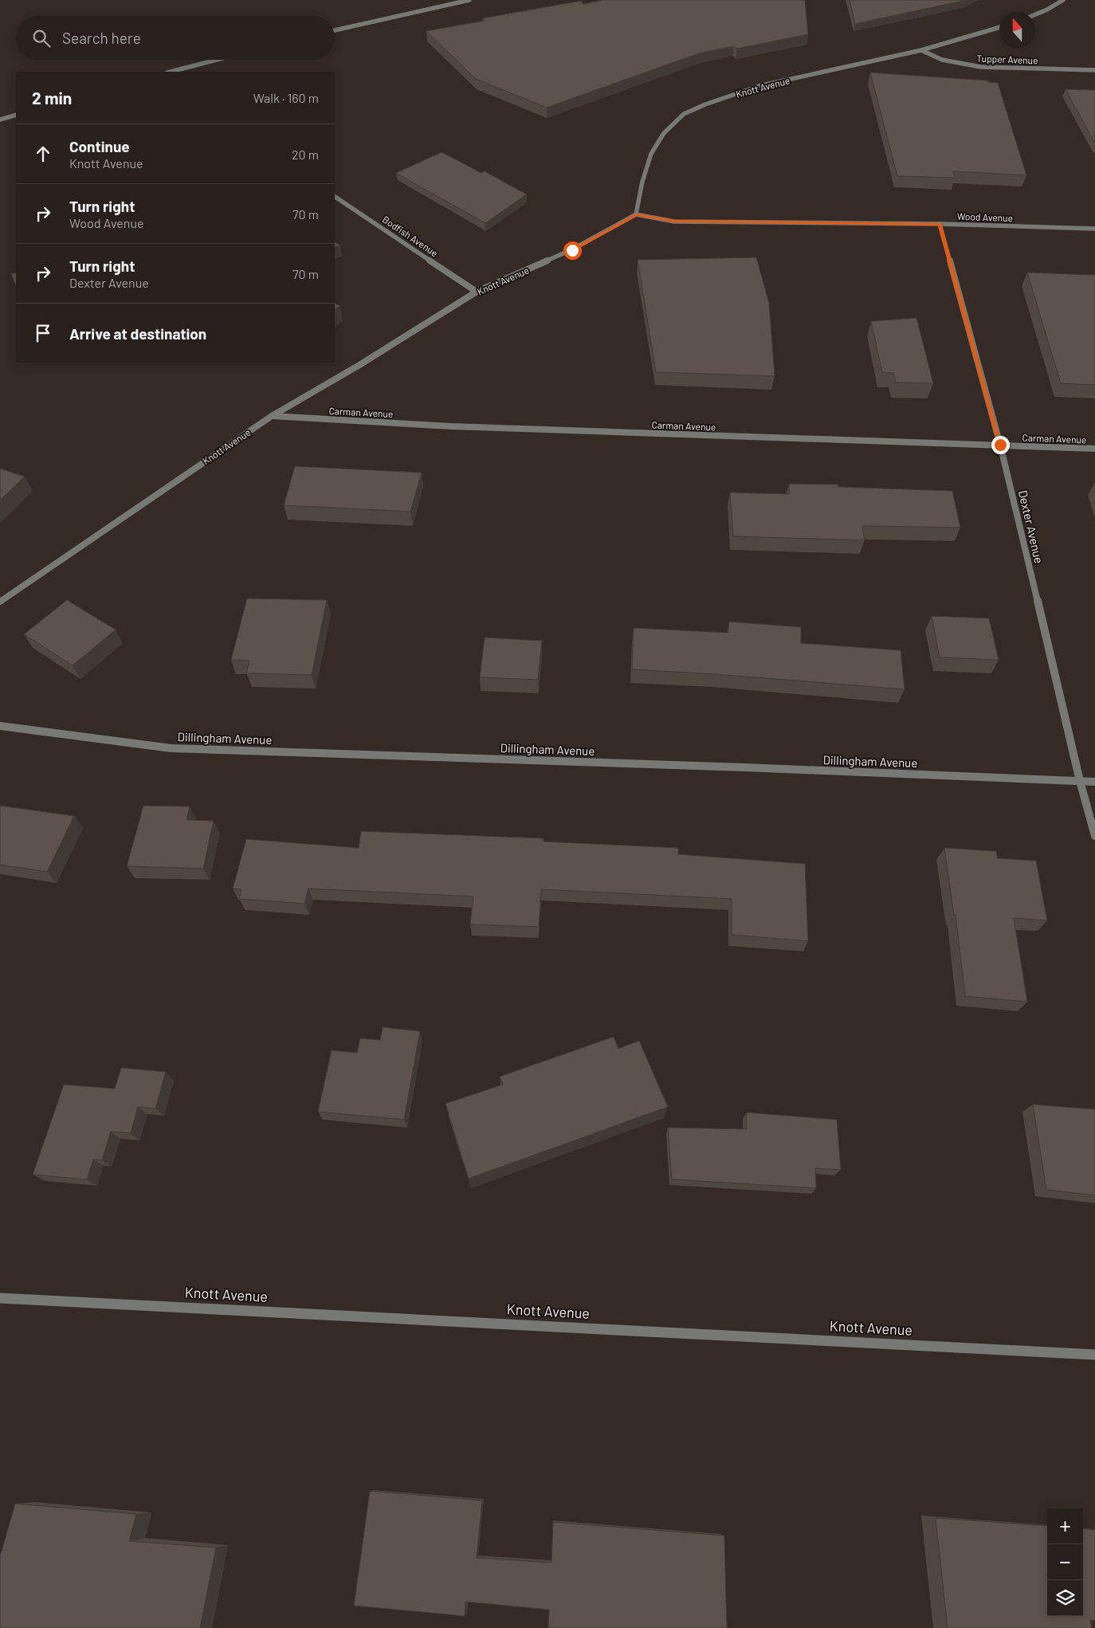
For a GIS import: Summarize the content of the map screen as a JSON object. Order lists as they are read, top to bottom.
{
  "streets": {
    "street": [
      "Tupper Avenue",
      "Knott Avenue",
      "Wood Avenue",
      "Bodfish Avenue",
      "Carman Avenue",
      "Dexter Avenue",
      "Dillingham Avenue"
    ]
  },
  "crossings": [
    ["Tupper Avenue", "Knott Avenue"],
    ["Knott Avenue", "Wood Avenue"],
    ["Knott Avenue", "Bodfish Avenue"],
    ["Knott Avenue", "Carman Avenue"],
    ["Wood Avenue", "Dexter Avenue"],
    ["Carman Avenue", "Dexter Avenue"],
    ["Dexter Avenue", "Dillingham Avenue"]
  ],
  "north": "top",
  "page": {
    "search": "Search here",
    "heading": ["2 min", "Walk · 160 m"],
    "list": [
      ["Continue", "Knott Avenue", "20 m"],
      ["Turn right", "Wood Avenue", "70 m"],
      ["Turn right", "Dexter Avenue", "70 m"],
      "Arrive at destination"
    ],
    "map_buttons": ["+", "−"]
  }
}
